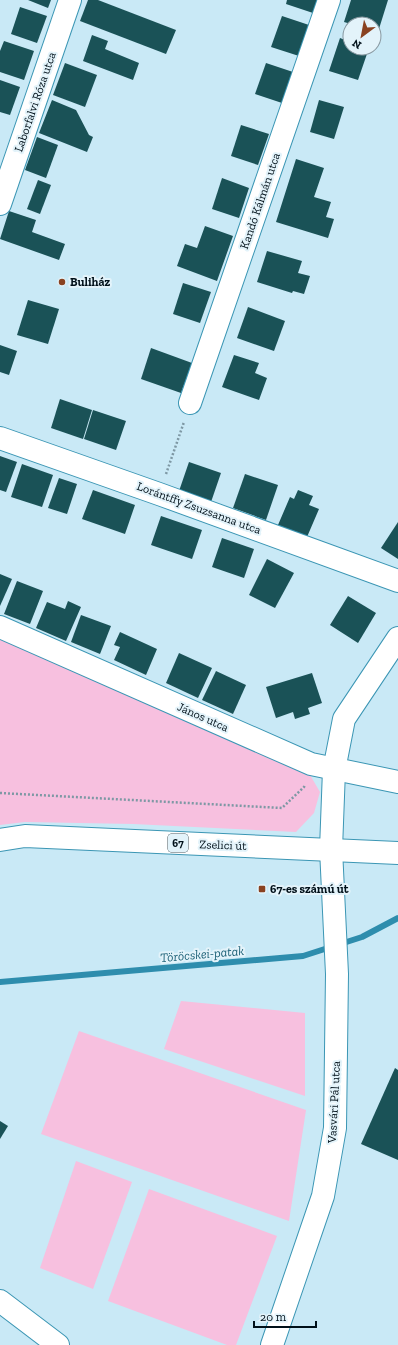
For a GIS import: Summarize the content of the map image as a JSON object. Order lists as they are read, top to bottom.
{
  "streets": {
    "street": [
      "Laborfalvi Róza utca",
      "Kandó Kálmán utca",
      "Lorántffy Zsuzsanna utca",
      "János utca",
      "67",
      "Zselici út",
      "Vasvári Pál utca"
    ]
  },
  "crossings": [
    ["Zselici út", "Vasvári Pál utca"]
  ],
  "water": ["Töröcskei-patak"],
  "places": {
    "other": ["Buliház"],
    "transit": ["67-es számú út"]
  },
  "scale_bar": "20 m",
  "north": "bottom left"
}
